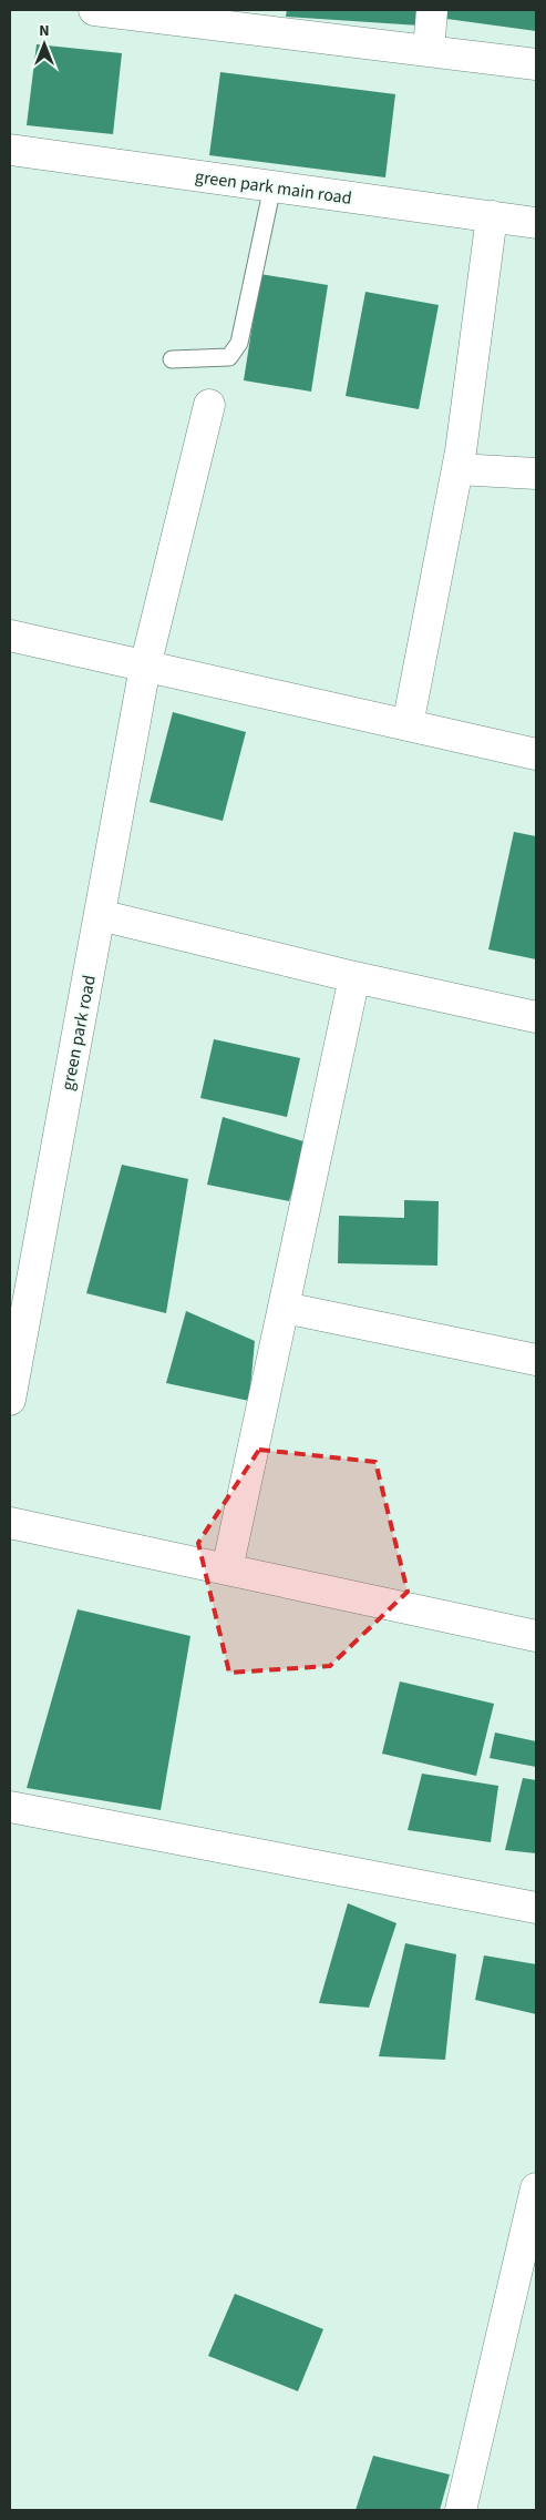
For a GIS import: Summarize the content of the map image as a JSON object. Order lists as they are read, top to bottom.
{
  "streets": {
    "street": ["green park main road", "green park road"]
  },
  "north": "top"
}
